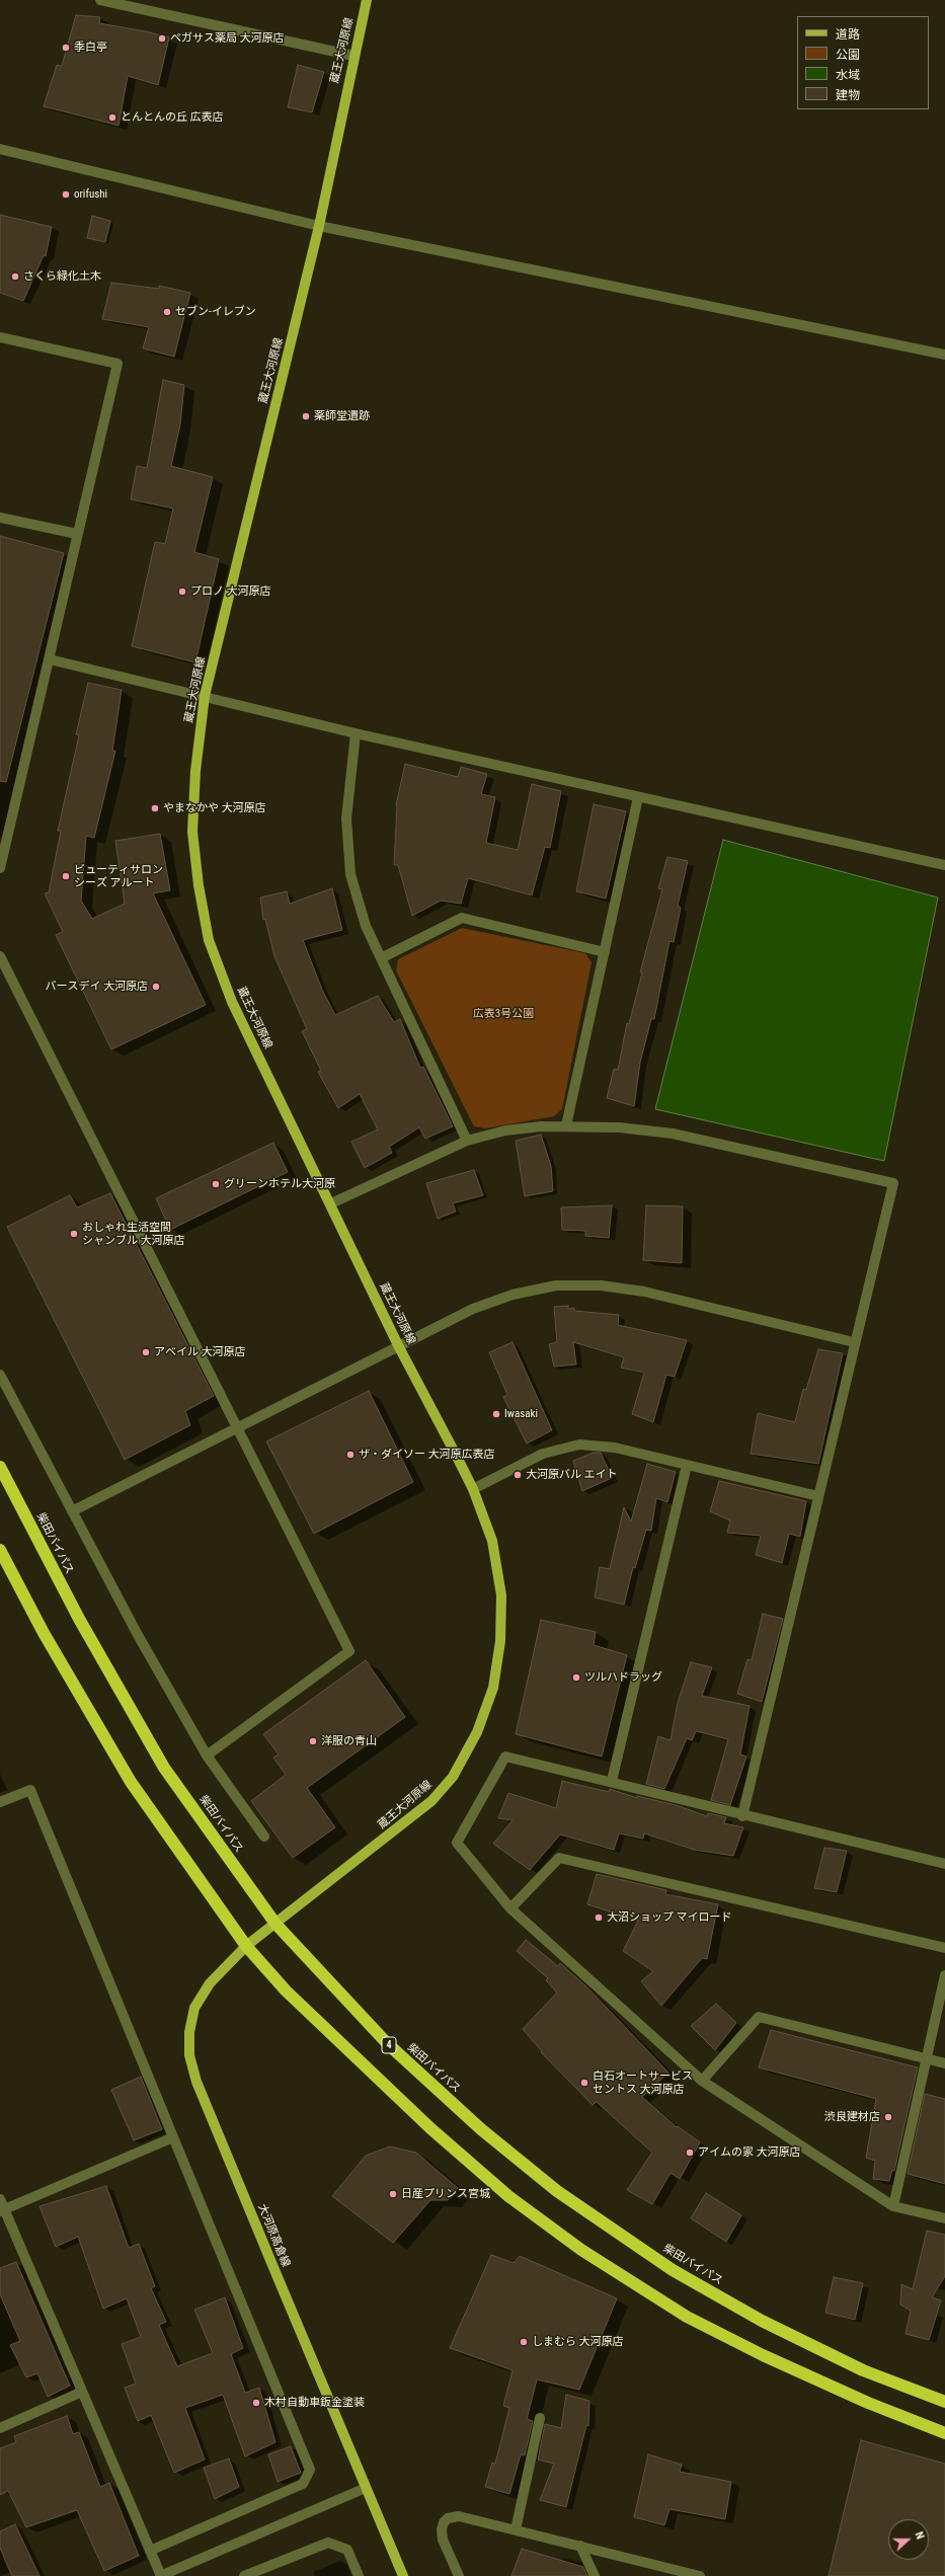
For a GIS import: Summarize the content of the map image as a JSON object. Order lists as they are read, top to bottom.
{
  "streets": {
    "highway": ["柴田バイパス", "4"],
    "main road": ["蔵王大河原線", "大河原高倉線"]
  },
  "crossings": [
    ["蔵王大河原線", "柴田バイパス"],
    ["蔵王大河原線", "大河原高倉線"],
    ["柴田バイパス", "大河原高倉線"]
  ],
  "parks": ["広表3号公園"],
  "places": [
    "ペガサス薬局 大河原店",
    "季白亭",
    "とんとんの丘 広表店",
    "orifushi",
    "さくら緑化土木",
    "セブン-イレブン",
    "薬師堂遺跡",
    "プロノ 大河原店",
    "やまなかや 大河原店",
    "ビューティサロン シーズ アルート",
    "バースデイ 大河原店",
    "グリーンホテル大河原",
    "おしゃれ生活空間 シャンブル 大河原店",
    "アベイル 大河原店",
    "Iwasaki",
    "ザ・ダイソー 大河原広表店",
    "大河原バル エイト",
    "ツルハドラッグ",
    "洋服の青山",
    "大沼ショップ マイロード",
    "白石オートサービス セントス 大河原店",
    "渋良建材店",
    "アイムの家 大河原店",
    "日産プリンス宮城",
    "しまむら 大河原店",
    "木村自動車鈑金塗装"
  ],
  "legend": [
    "道路",
    "公園",
    "水域",
    "建物"
  ],
  "north": "right"
}
